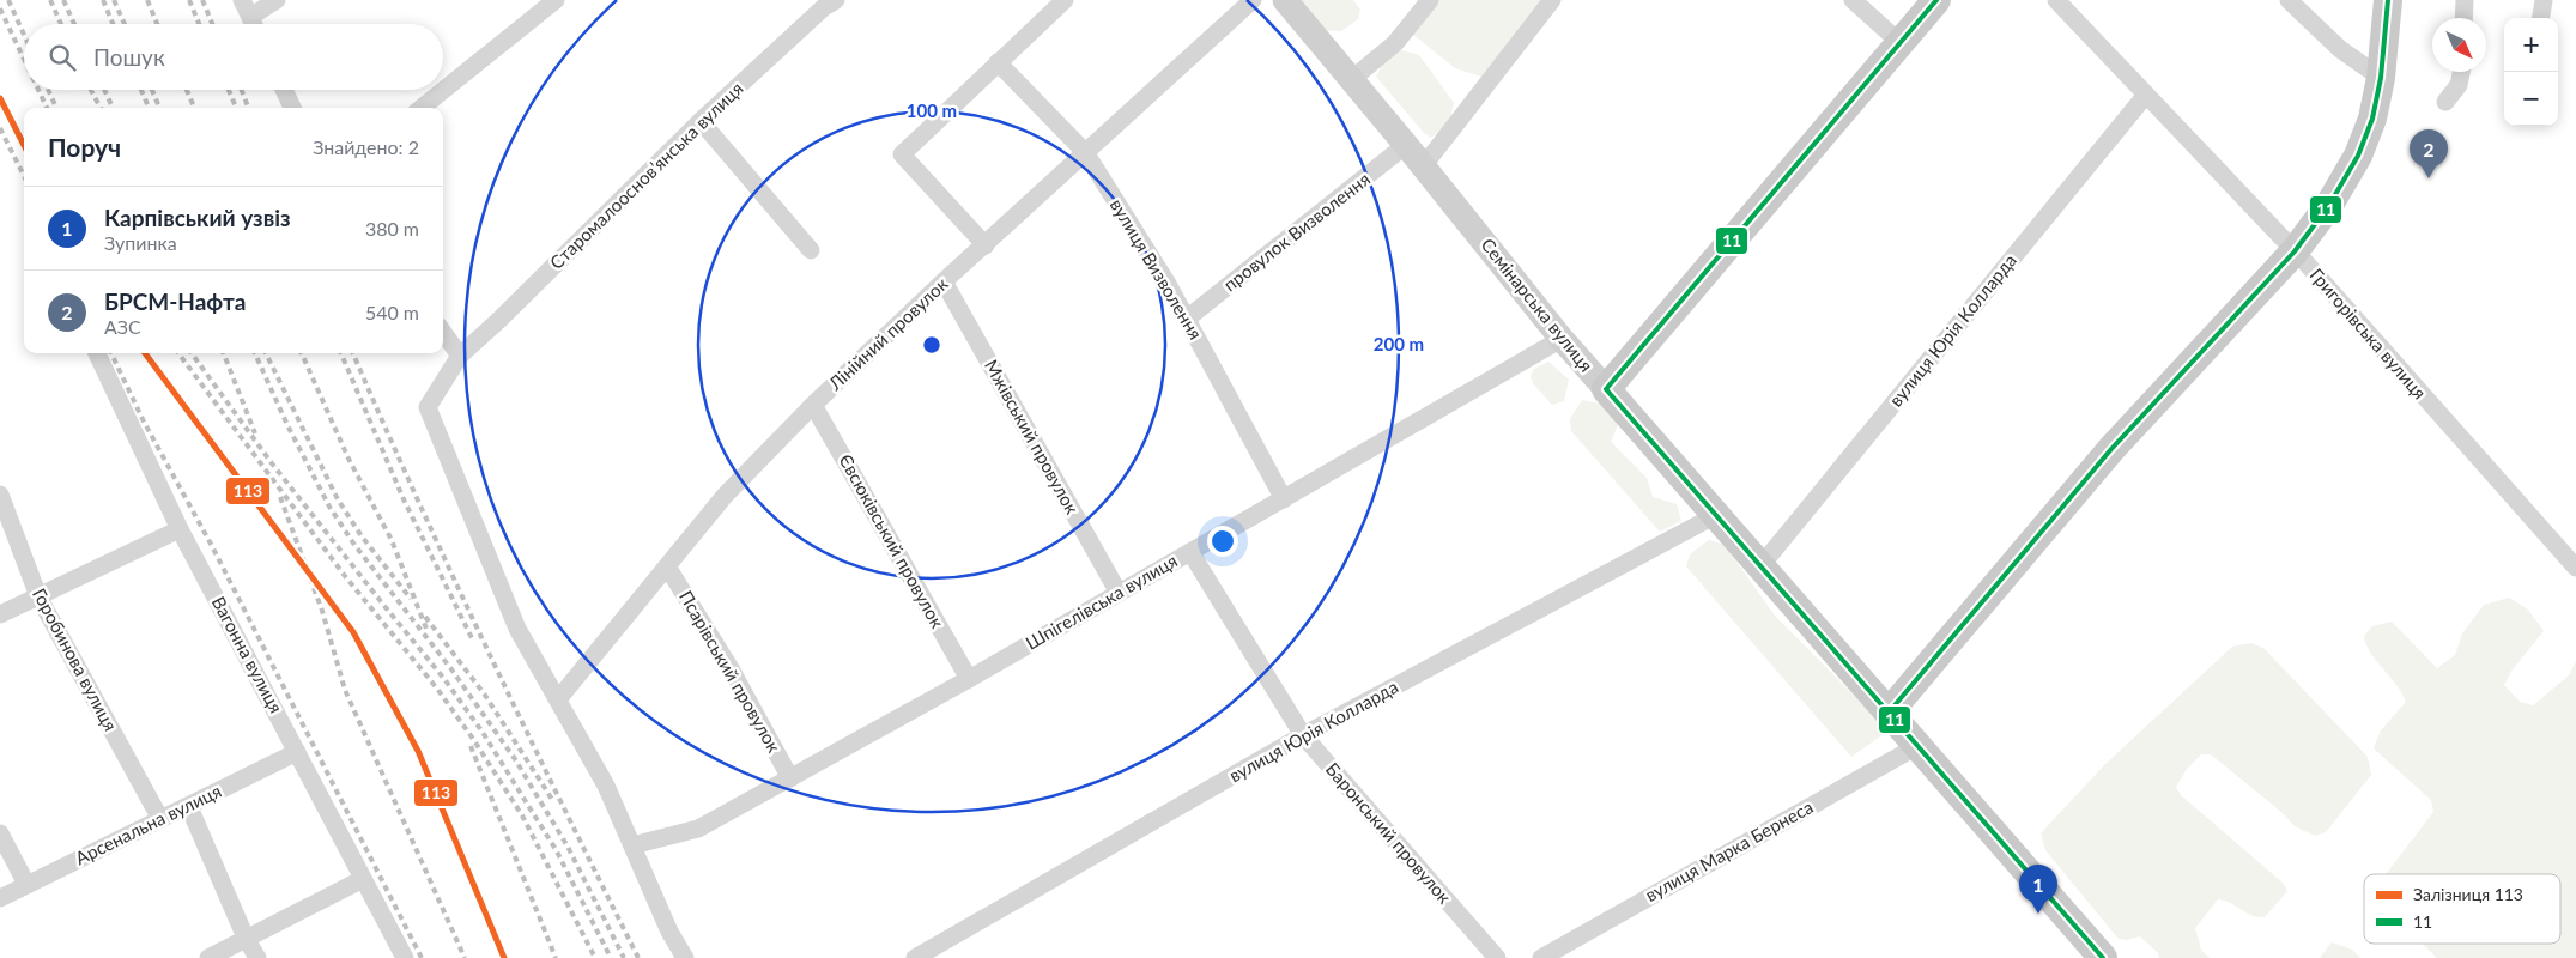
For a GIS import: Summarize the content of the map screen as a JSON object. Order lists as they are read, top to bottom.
{
  "streets": {
    "main road": ["Семінарська вулиця"],
    "street": [
      "Старомалооснов’янська вулиця",
      "провулок Визволення",
      "вулиця Визволення",
      "вулиця Юрія Колларда",
      "Лінійний провулок",
      "Григорівська вулиця",
      "Мжівський провулок",
      "Євсюківський провулок",
      "Шпігелівська вулиця",
      "Вагонна вулиця",
      "Горобинова вулиця",
      "Псарівський провулок",
      "Арсенальна вулиця",
      "Баронський провулок",
      "вулиця Марка Бернеса"
    ]
  },
  "crossings": [
    ["Старомалооснов’янська вулиця", "Лінійний провулок"],
    ["провулок Визволення", "вулиця Визволення"],
    ["провулок Визволення", "Семінарська вулиця"],
    ["вулиця Визволення", "Лінійний провулок"],
    ["вулиця Визволення", "Шпігелівська вулиця"],
    ["Семінарська вулиця", "вулиця Юрія Колларда"],
    ["Семінарська вулиця", "Шпігелівська вулиця"],
    ["Семінарська вулиця", "вулиця Марка Бернеса"],
    ["вулиця Юрія Колларда", "Григорівська вулиця"],
    ["вулиця Юрія Колларда", "Баронський провулок"],
    ["Лінійний провулок", "Мжівський провулок"],
    ["Лінійний провулок", "Євсюківський провулок"],
    ["Лінійний провулок", "Псарівський провулок"],
    ["Мжівський провулок", "Шпігелівська вулиця"],
    ["Євсюківський провулок", "Шпігелівська вулиця"],
    ["Шпігелівська вулиця", "Псарівський провулок"],
    ["Шпігелівська вулиця", "Баронський провулок"],
    ["Вагонна вулиця", "Арсенальна вулиця"],
    ["Горобинова вулиця", "Арсенальна вулиця"]
  ],
  "lines": ["transit line 11", "rail line 113"],
  "legend": ["Залізниця 113", "11"],
  "north": "bottom right",
  "page": {
    "map_buttons": ["+", "−"],
    "search": "Пошук",
    "heading": ["Поруч", "Знайдено: 2"],
    "pins": ["2", "1"],
    "list": [
      {
        "mark": "1",
        "name": "Карпівський узвіз",
        "note": "Зупинка",
        "value": "380 m"
      },
      {
        "mark": "2",
        "name": "БРСМ-Нафта",
        "note": "АЗС",
        "value": "540 m"
      }
    ]
  },
  "rings": ["100 m", "200 m"]
}
